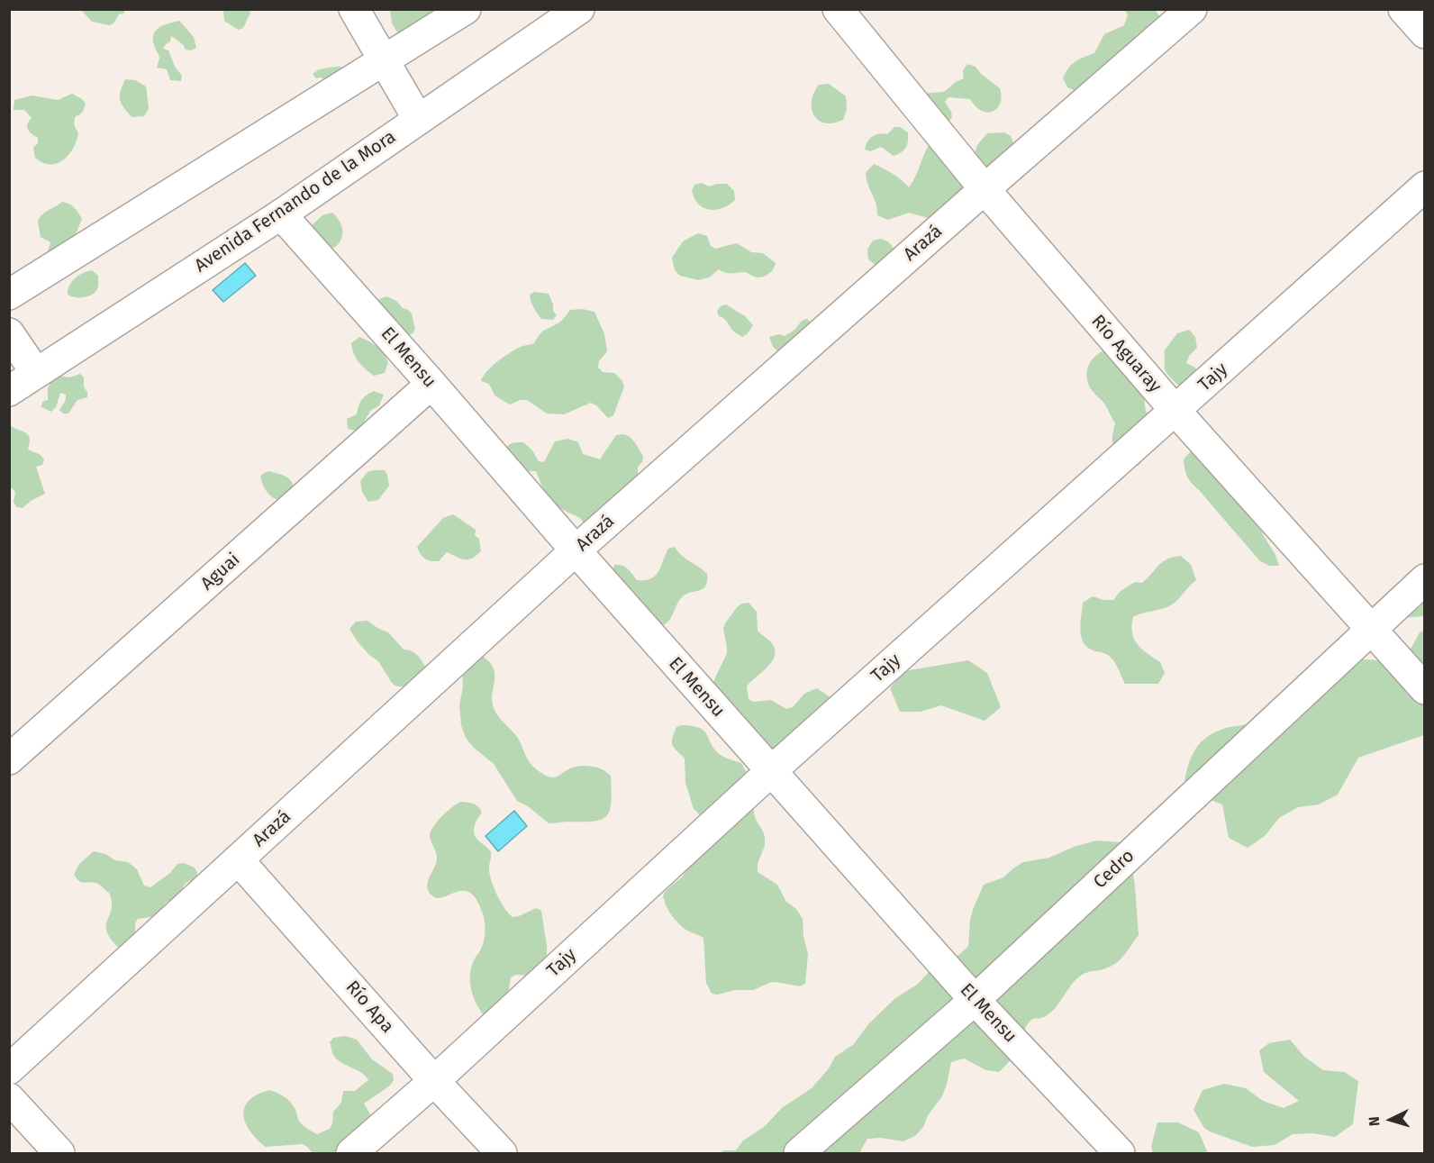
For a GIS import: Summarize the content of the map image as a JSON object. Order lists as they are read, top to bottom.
{
  "streets": {
    "street": [
      "Avenida Fernando de la Mora",
      "Arazá",
      "Río Aguaray",
      "El Mensu",
      "Tajy",
      "Aguai",
      "Cedro",
      "Río Apa"
    ]
  },
  "crossings": [
    ["Avenida Fernando de la Mora", "El Mensu"],
    ["Arazá", "Río Aguaray"],
    ["Arazá", "El Mensu"],
    ["Arazá", "Río Apa"],
    ["Río Aguaray", "Tajy"],
    ["Río Aguaray", "Cedro"],
    ["El Mensu", "Tajy"],
    ["El Mensu", "Aguai"],
    ["El Mensu", "Cedro"],
    ["Tajy", "Río Apa"]
  ],
  "north": "left"
}
